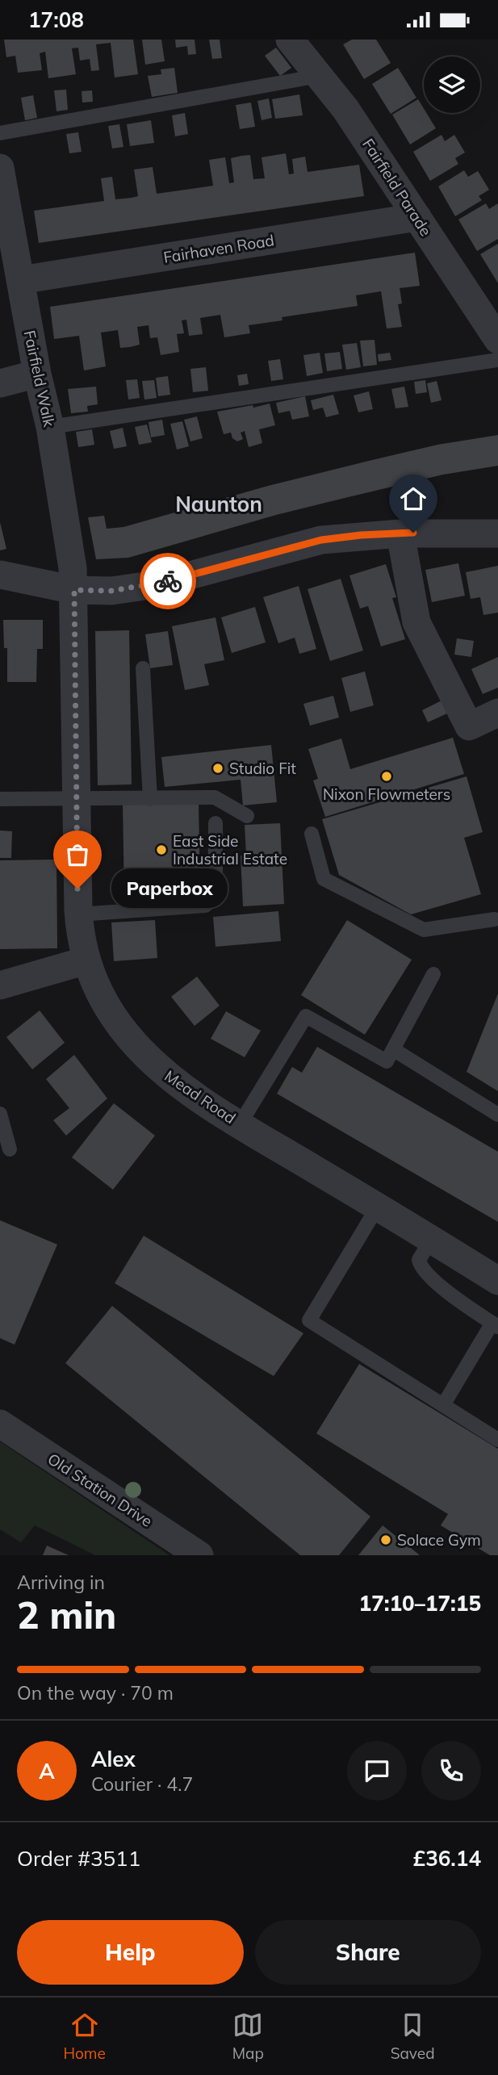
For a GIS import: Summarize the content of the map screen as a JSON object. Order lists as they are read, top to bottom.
{
  "streets": {
    "street": [
      "Fairfield Parade",
      "Fairhaven Road",
      "Fairfield Walk",
      "Mead Road",
      "Old Station Drive"
    ]
  },
  "crossings": [
    ["Fairfield Parade", "Fairhaven Road"],
    ["Fairhaven Road", "Fairfield Walk"],
    ["Fairfield Walk", "Mead Road"]
  ],
  "districts": ["Naunton"],
  "places": [
    "Studio Fit",
    "Nixon Flowmeters",
    "East Side Industrial Estate",
    "Paperbox",
    "Solace Gym"
  ],
  "page": {
    "status": "17:08",
    "bubble": "Paperbox",
    "heading": ["2 min", "Arriving in", "17:10–17:15"],
    "panel": [
      "Alex",
      "Courier · 4.7",
      "Order #3511",
      "£36.14"
    ],
    "bar": "On the way · 70 m",
    "round": "A",
    "buttons": ["Help", "Share"],
    "tabs": ["Home", "Map", "Saved"]
  }
}
